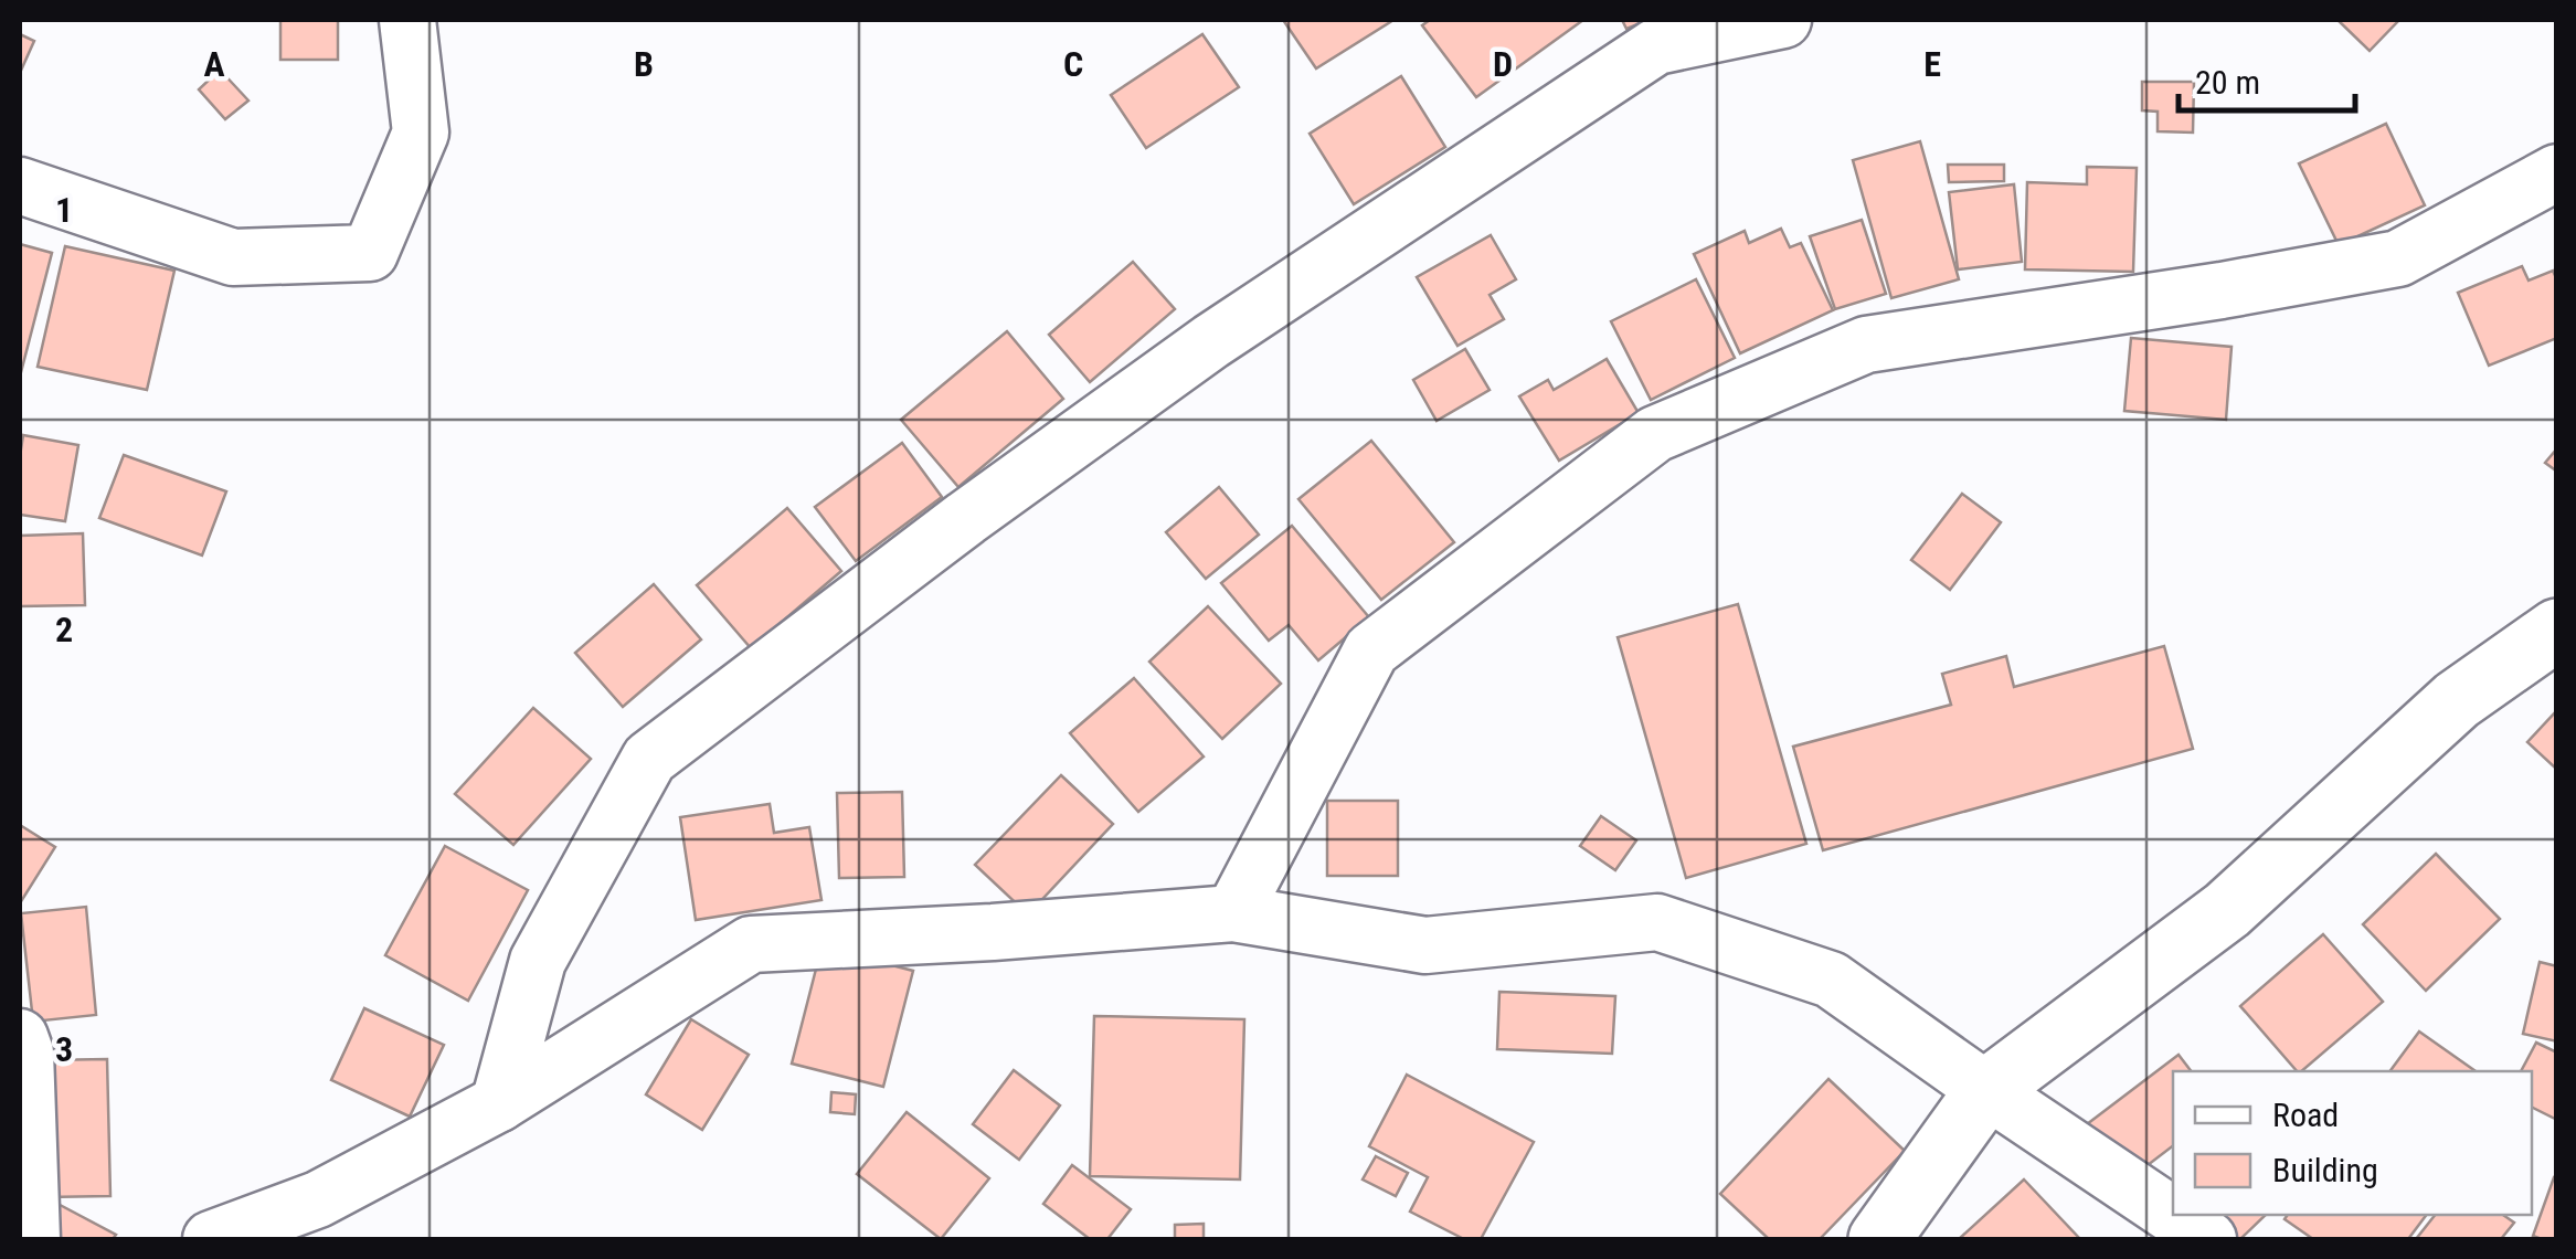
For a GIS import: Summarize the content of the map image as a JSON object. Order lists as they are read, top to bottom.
{
  "legend": ["Road", "Building"],
  "scale_bar": "20 m",
  "grid": {
    "columns": [
      "A",
      "B",
      "C",
      "D",
      "E"
    ],
    "rows": ["1", "2", "3"]
  }
}
